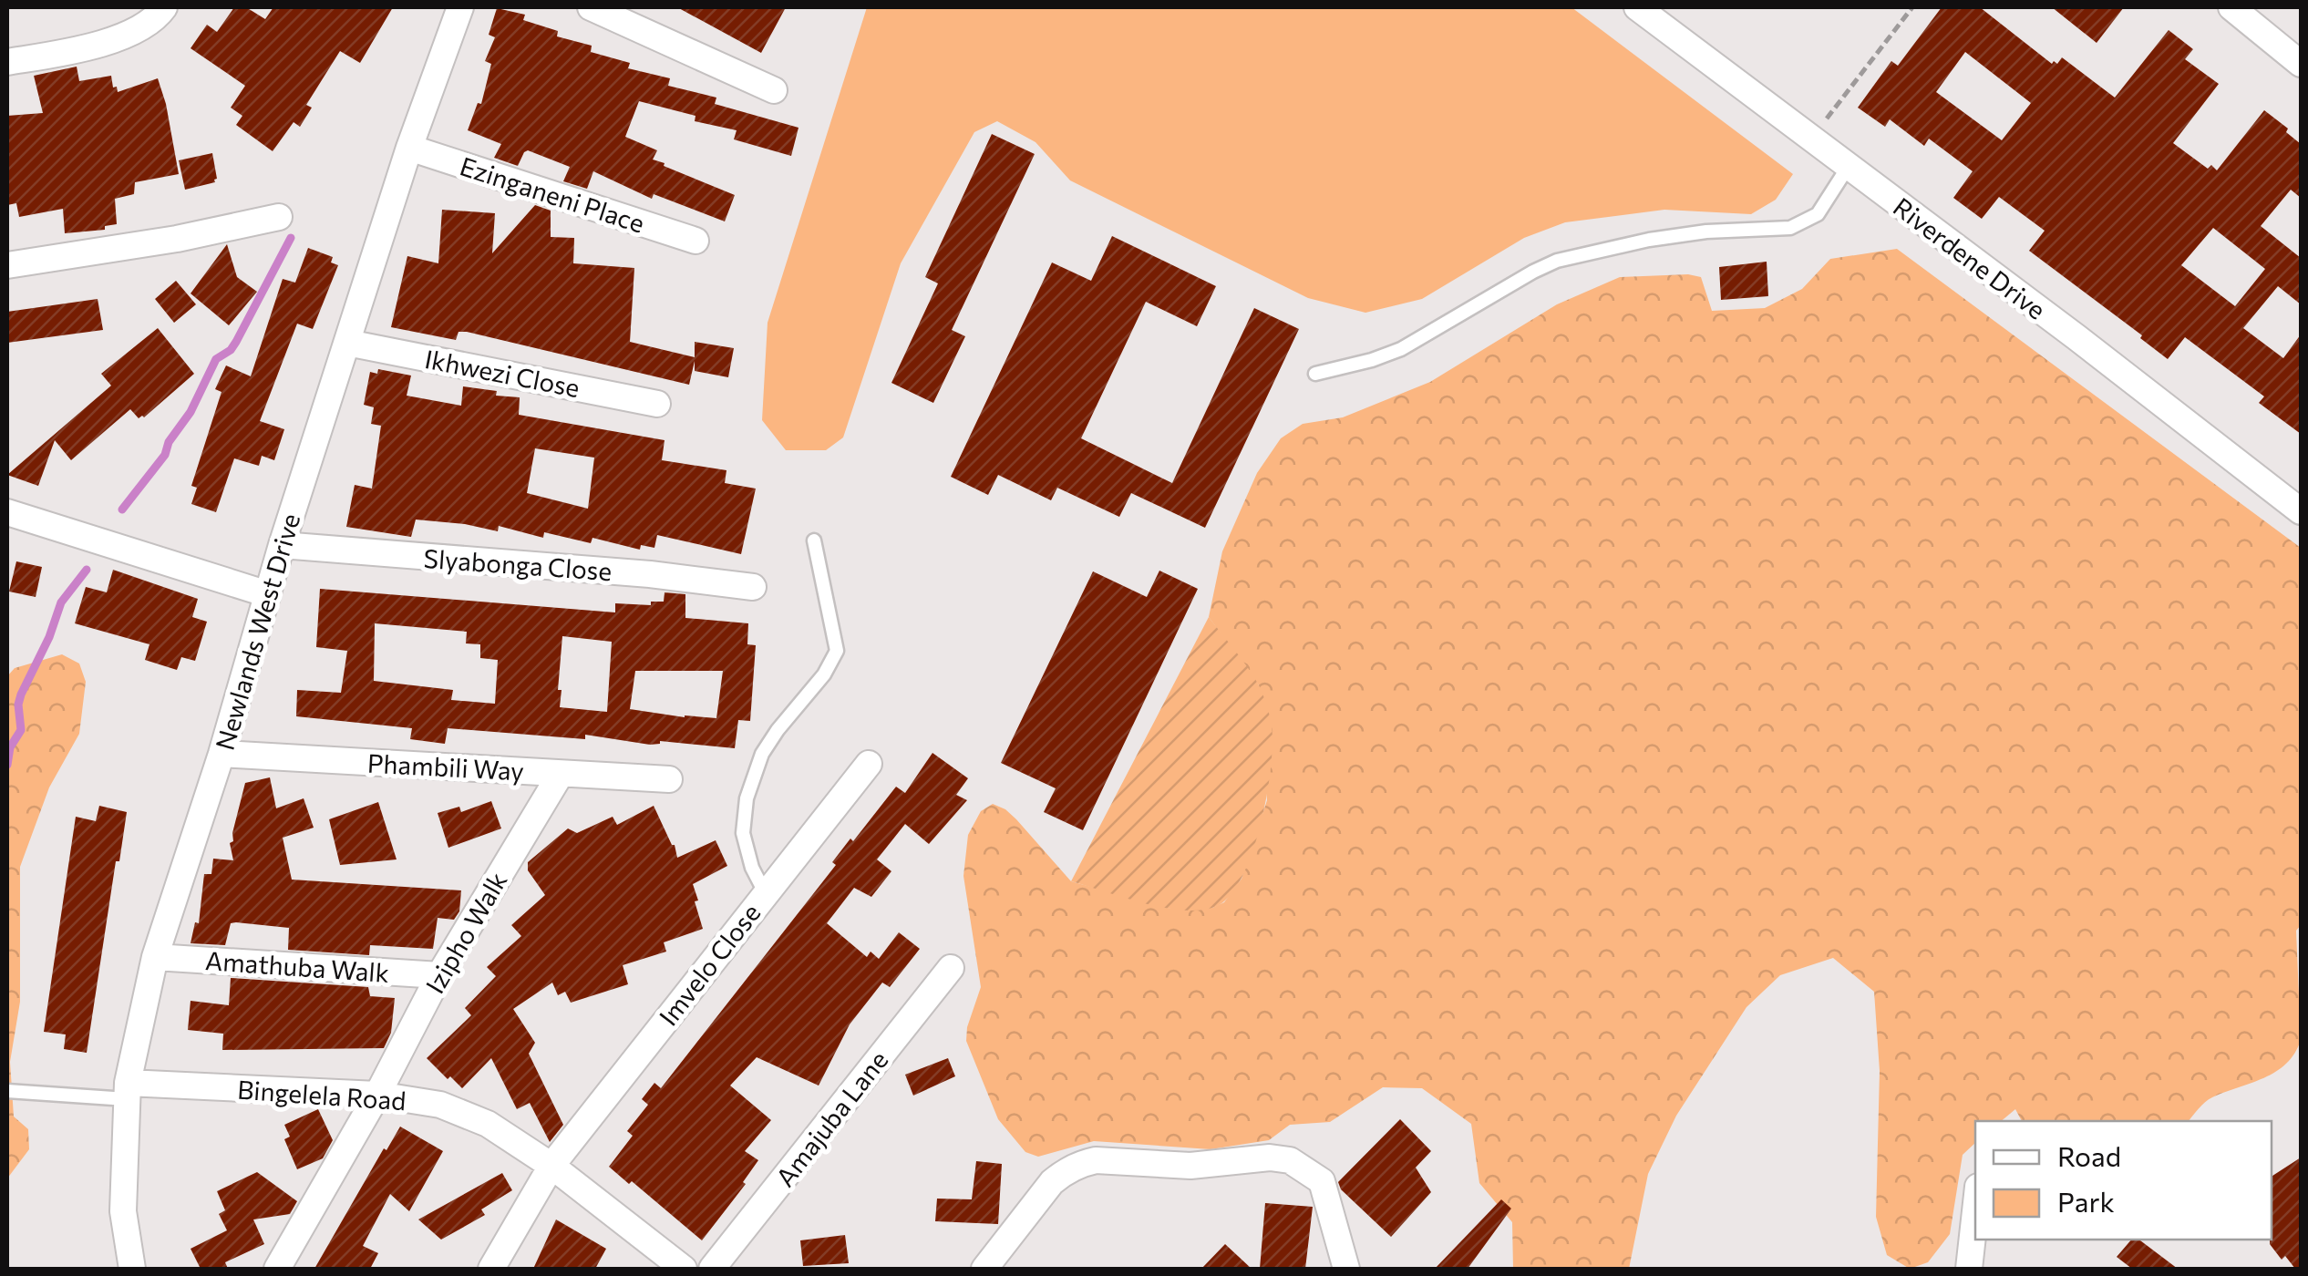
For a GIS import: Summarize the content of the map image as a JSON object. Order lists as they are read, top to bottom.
{
  "streets": {
    "street": [
      "Ezinganeni Place",
      "Riverdene Drive",
      "Ikhwezi Close",
      "Slyabonga Close",
      "Newlands West Drive",
      "Phambili Way",
      "Izipho Walk",
      "Imvelo Close",
      "Amathuba Walk",
      "Bingelela Road",
      "Amajuba Lane"
    ]
  },
  "crossings": [
    ["Ezinganeni Place", "Newlands West Drive"],
    ["Ikhwezi Close", "Newlands West Drive"],
    ["Slyabonga Close", "Newlands West Drive"],
    ["Newlands West Drive", "Phambili Way"],
    ["Newlands West Drive", "Amathuba Walk"],
    ["Newlands West Drive", "Bingelela Road"],
    ["Phambili Way", "Izipho Walk"],
    ["Izipho Walk", "Amathuba Walk"],
    ["Izipho Walk", "Bingelela Road"],
    ["Imvelo Close", "Bingelela Road"]
  ],
  "legend": ["Road", "Park"]
}
